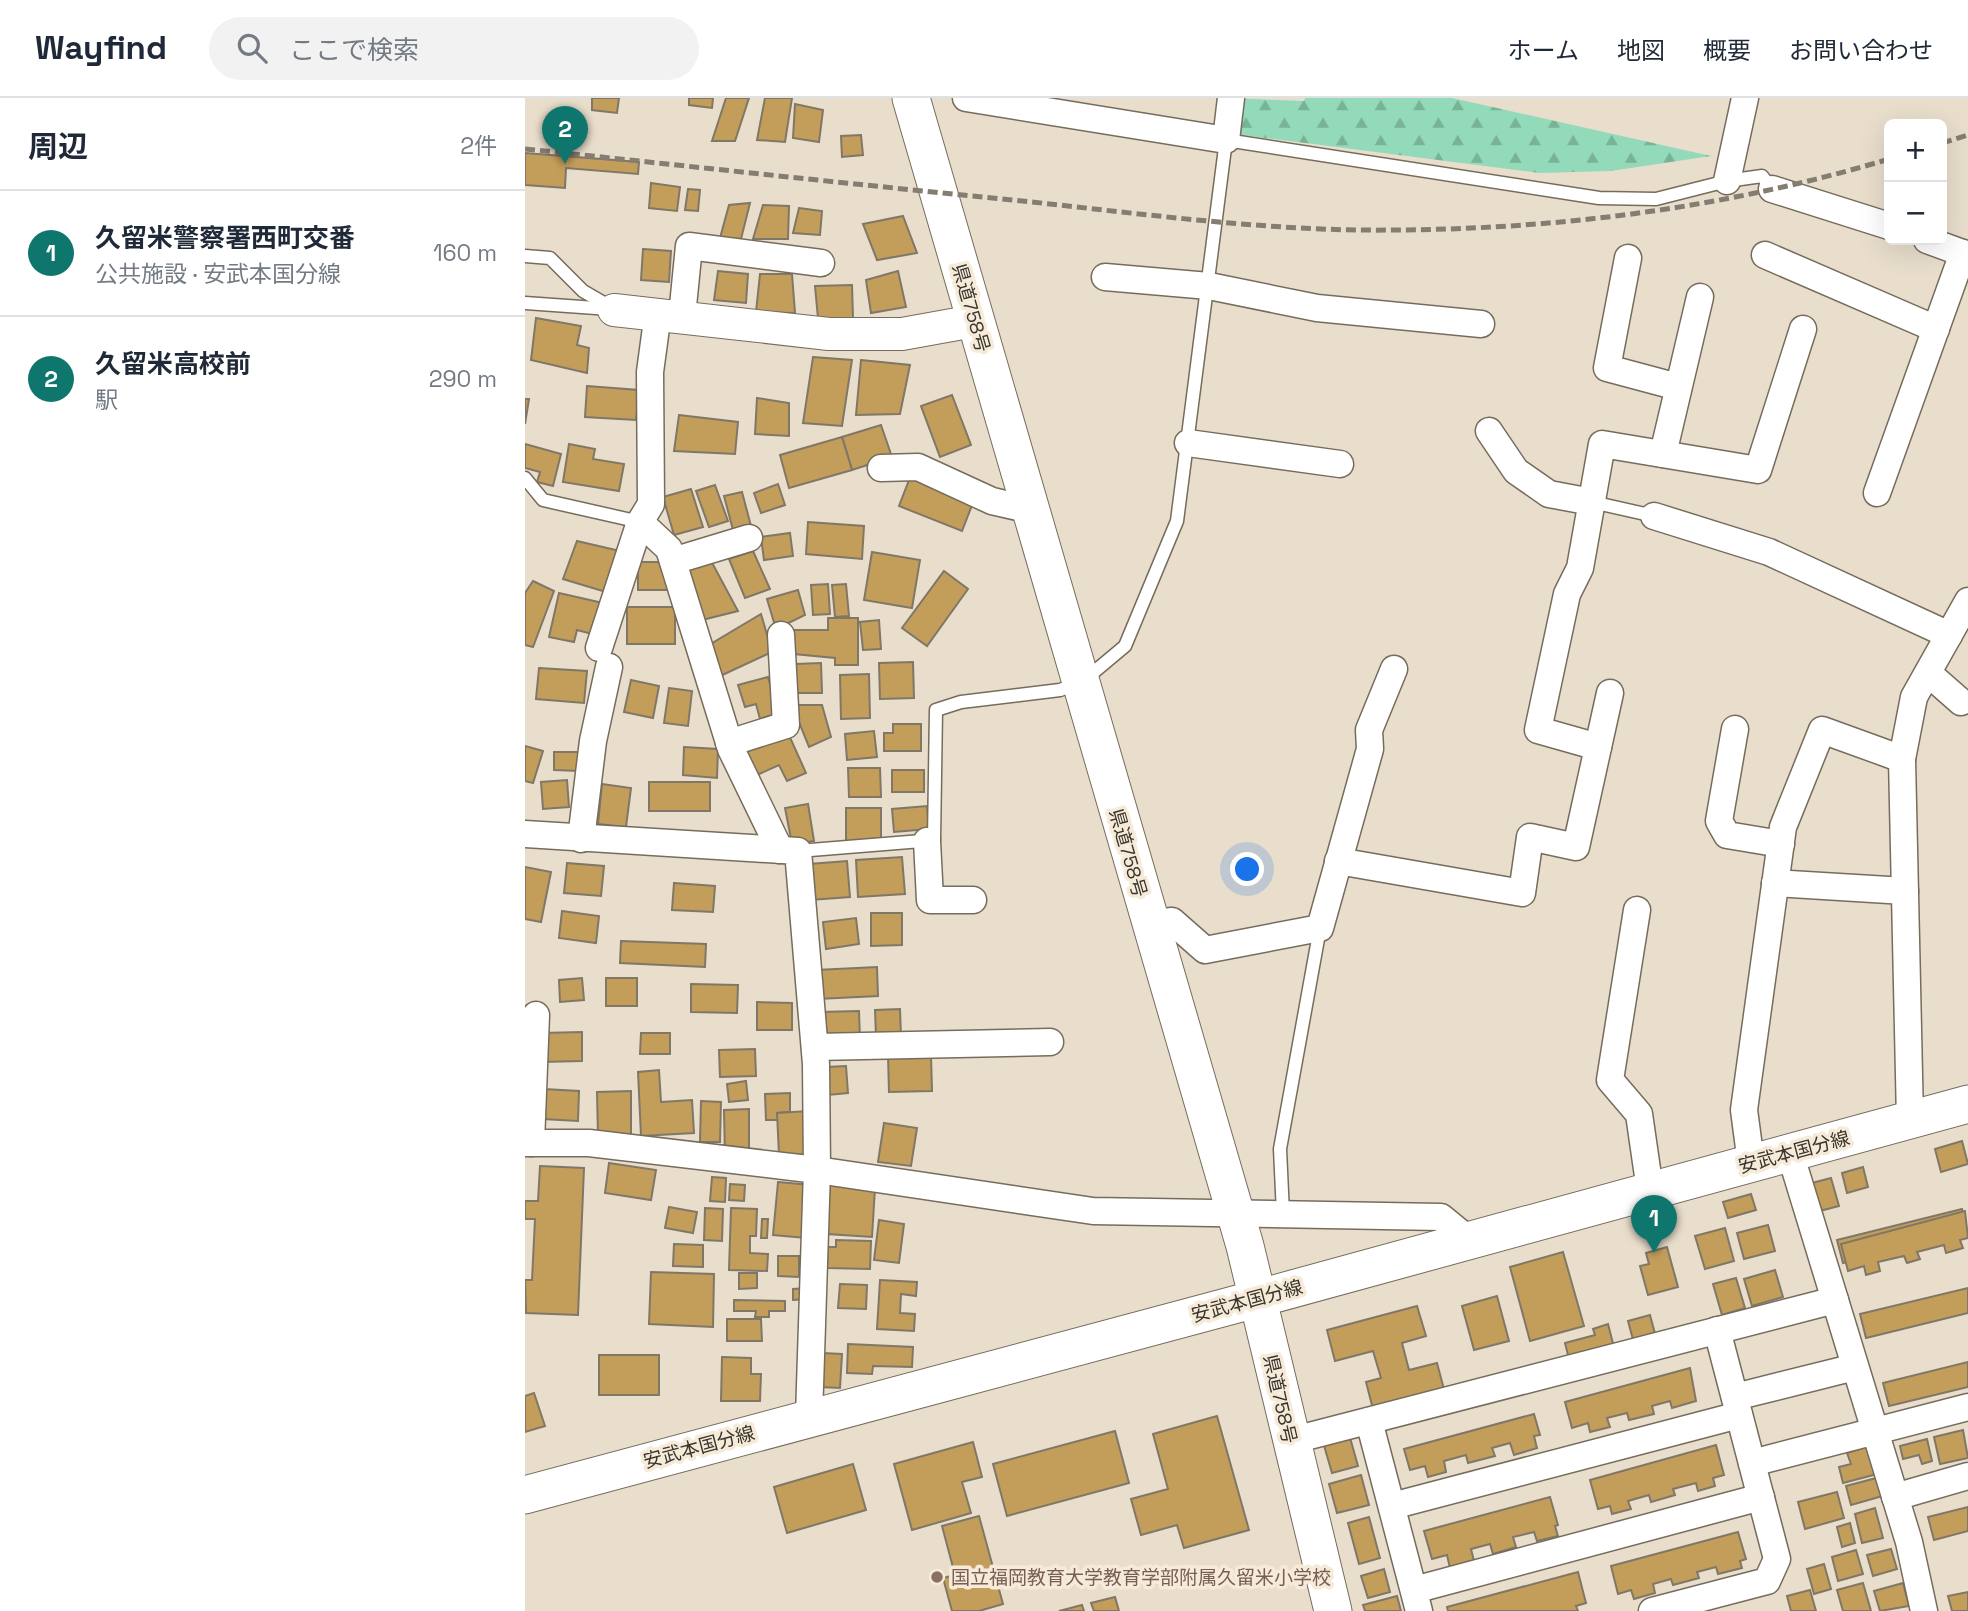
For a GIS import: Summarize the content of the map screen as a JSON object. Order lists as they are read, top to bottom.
{
  "streets": {
    "main road": ["県道758号", "安武本国分線"]
  },
  "crossings": [
    ["県道758号", "安武本国分線"]
  ],
  "places": ["国立福岡教育大学教育学部附属久留米小学校"],
  "page": {
    "header": "Wayfind",
    "search": "ここで検索",
    "nav": [
      "ホーム",
      "地図",
      "概要",
      "お問い合わせ"
    ],
    "heading": ["周辺", "2件"],
    "pins": ["2", "1"],
    "map_buttons": ["+", "−"],
    "list": [
      {
        "mark": "1",
        "name": "久留米警察署西町交番",
        "note": "公共施設 · 安武本国分線",
        "value": "160 m"
      },
      {
        "mark": "2",
        "name": "久留米高校前",
        "note": "駅",
        "value": "290 m"
      }
    ]
  }
}
